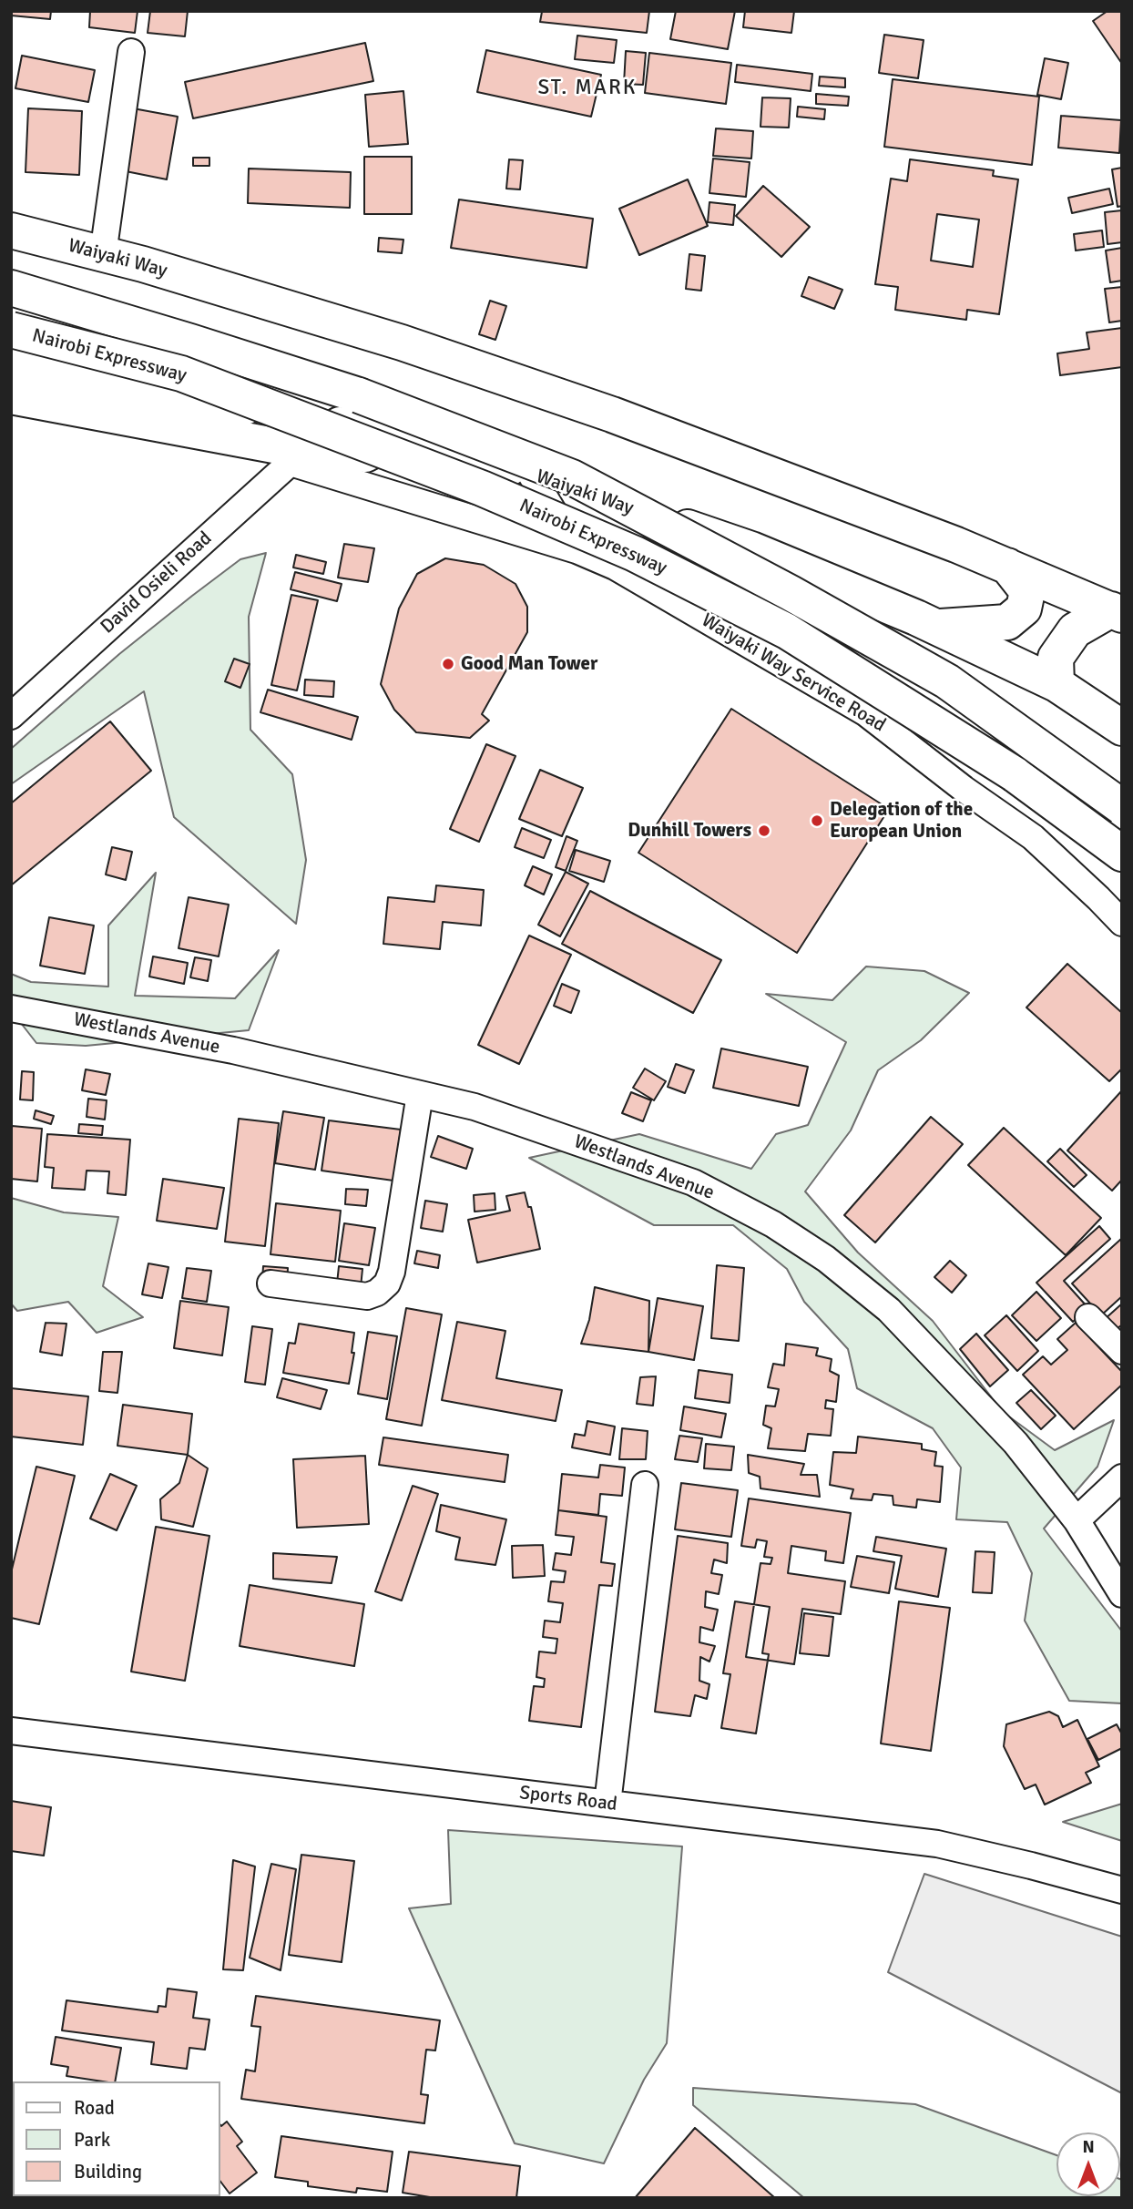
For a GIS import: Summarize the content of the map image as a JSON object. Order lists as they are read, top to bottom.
{
  "streets": {
    "highway": ["Waiyaki Way", "Nairobi Expressway"],
    "street": [
      "David Osieli Road",
      "Waiyaki Way Service Road",
      "Westlands Avenue",
      "Sports Road"
    ]
  },
  "crossings": [
    ["David Osieli Road", "Waiyaki Way Service Road"]
  ],
  "districts": ["ST. MARK"],
  "places": ["Good Man Tower", "Delegation of the European Union", "Dunhill Towers"],
  "legend": ["Road", "Park", "Building"],
  "north": "top"
}
